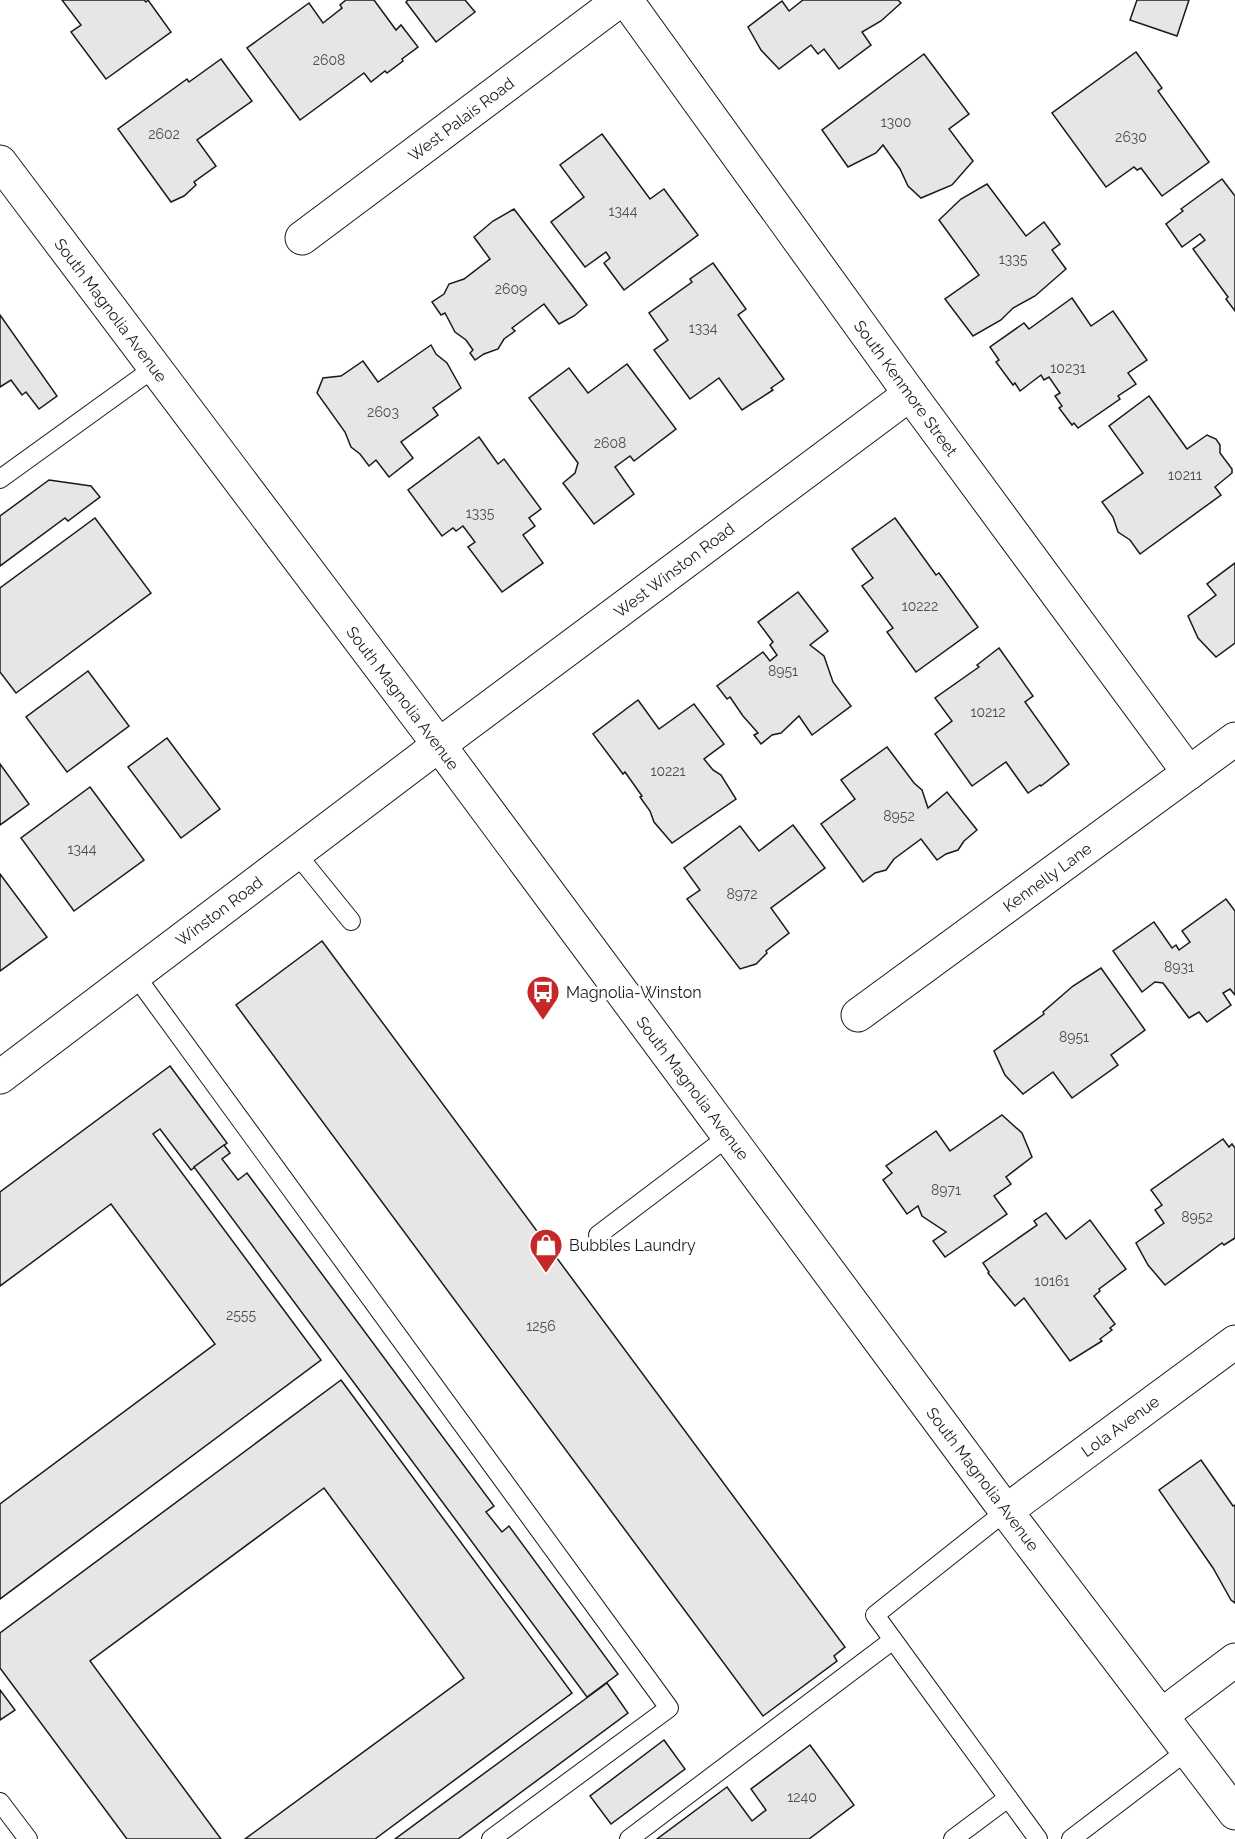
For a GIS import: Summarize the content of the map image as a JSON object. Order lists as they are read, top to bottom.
{
  "streets": {
    "street": [
      "West Palais Road",
      "South Magnolia Avenue",
      "South Kenmore Street",
      "West Winston Road",
      "Kennelly Lane",
      "Winston Road",
      "Lola Avenue"
    ]
  },
  "crossings": [
    ["South Magnolia Avenue", "West Winston Road"],
    ["South Magnolia Avenue", "Winston Road"],
    ["South Magnolia Avenue", "Lola Avenue"],
    ["South Kenmore Street", "West Winston Road"],
    ["South Kenmore Street", "Kennelly Lane"],
    ["West Winston Road", "Winston Road"]
  ],
  "places": {
    "bus stop": ["Magnolia-Winston"],
    "shop": ["Bubbles Laundry"]
  },
  "house_numbers": [
    "2608",
    "1300",
    "2602",
    "2630",
    "1344",
    "1335",
    "2609",
    "1334",
    "10231",
    "2603",
    "2608",
    "10211",
    "1335",
    "10222",
    "8951",
    "10212",
    "10221",
    "8952",
    "1344",
    "8972",
    "8931",
    "8951",
    "8971",
    "8952",
    "10161",
    "2555",
    "1256",
    "1240"
  ]
}
